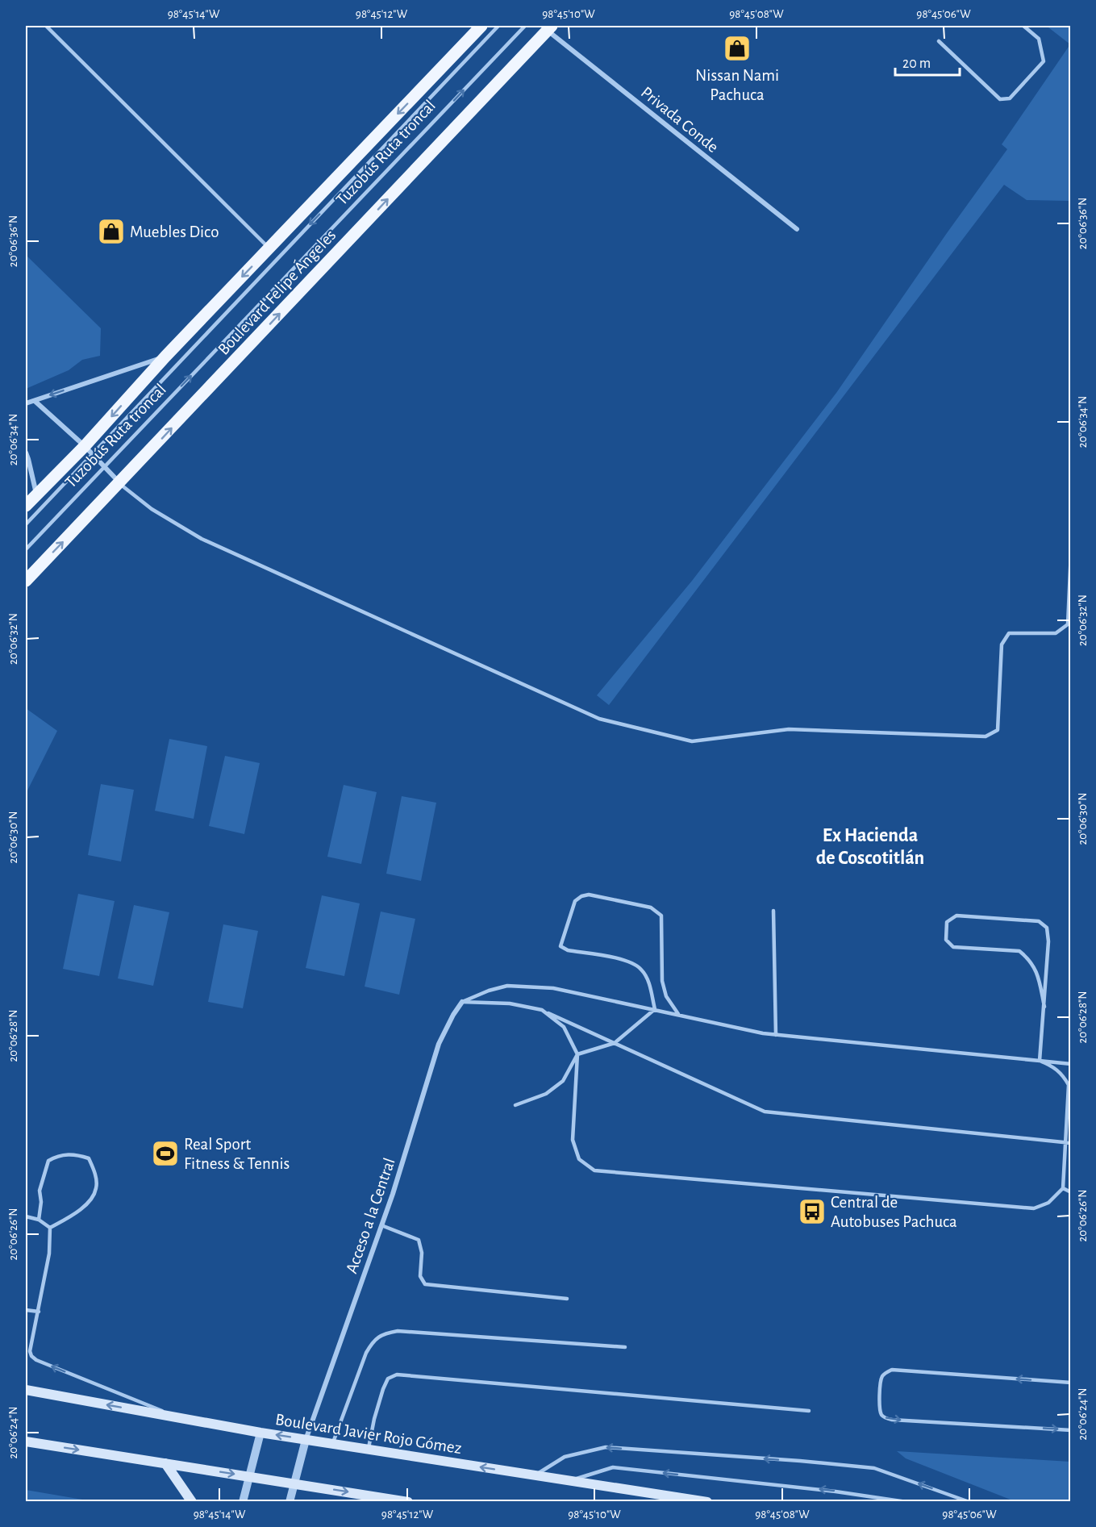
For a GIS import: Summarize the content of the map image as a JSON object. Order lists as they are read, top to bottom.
{
  "streets": {
    "main road": ["Boulevard Felipe Ángeles", "Boulevard Javier Rojo Gómez"],
    "street": ["Privada Conde", "Acceso a la Central"],
    "lane": ["Tuzobús Ruta troncal"]
  },
  "crossings": [
    ["Privada Conde", "Boulevard Felipe Ángeles"],
    ["Tuzobús Ruta troncal", "Boulevard Felipe Ángeles"],
    ["Acceso a la Central", "Boulevard Javier Rojo Gómez"]
  ],
  "districts": ["Ex Hacienda de Coscotitlán"],
  "places": {
    "shop": ["Nissan Nami Pachuca", "Muebles Dico"],
    "sports": ["Real Sport Fitness & Tennis"],
    "bus stop": ["Central de Autobuses Pachuca"]
  },
  "scale_bar": "20 m",
  "coordinates": [
    "98°45'14\"W",
    "98°45'12\"W",
    "98°45'10\"W",
    "98°45'08\"W",
    "98°45'06\"W",
    "20°06'36\"N",
    "20°06'34\"N",
    "20°06'32\"N",
    "20°06'30\"N",
    "20°06'28\"N",
    "20°06'26\"N",
    "20°06'24\"N"
  ]
}
